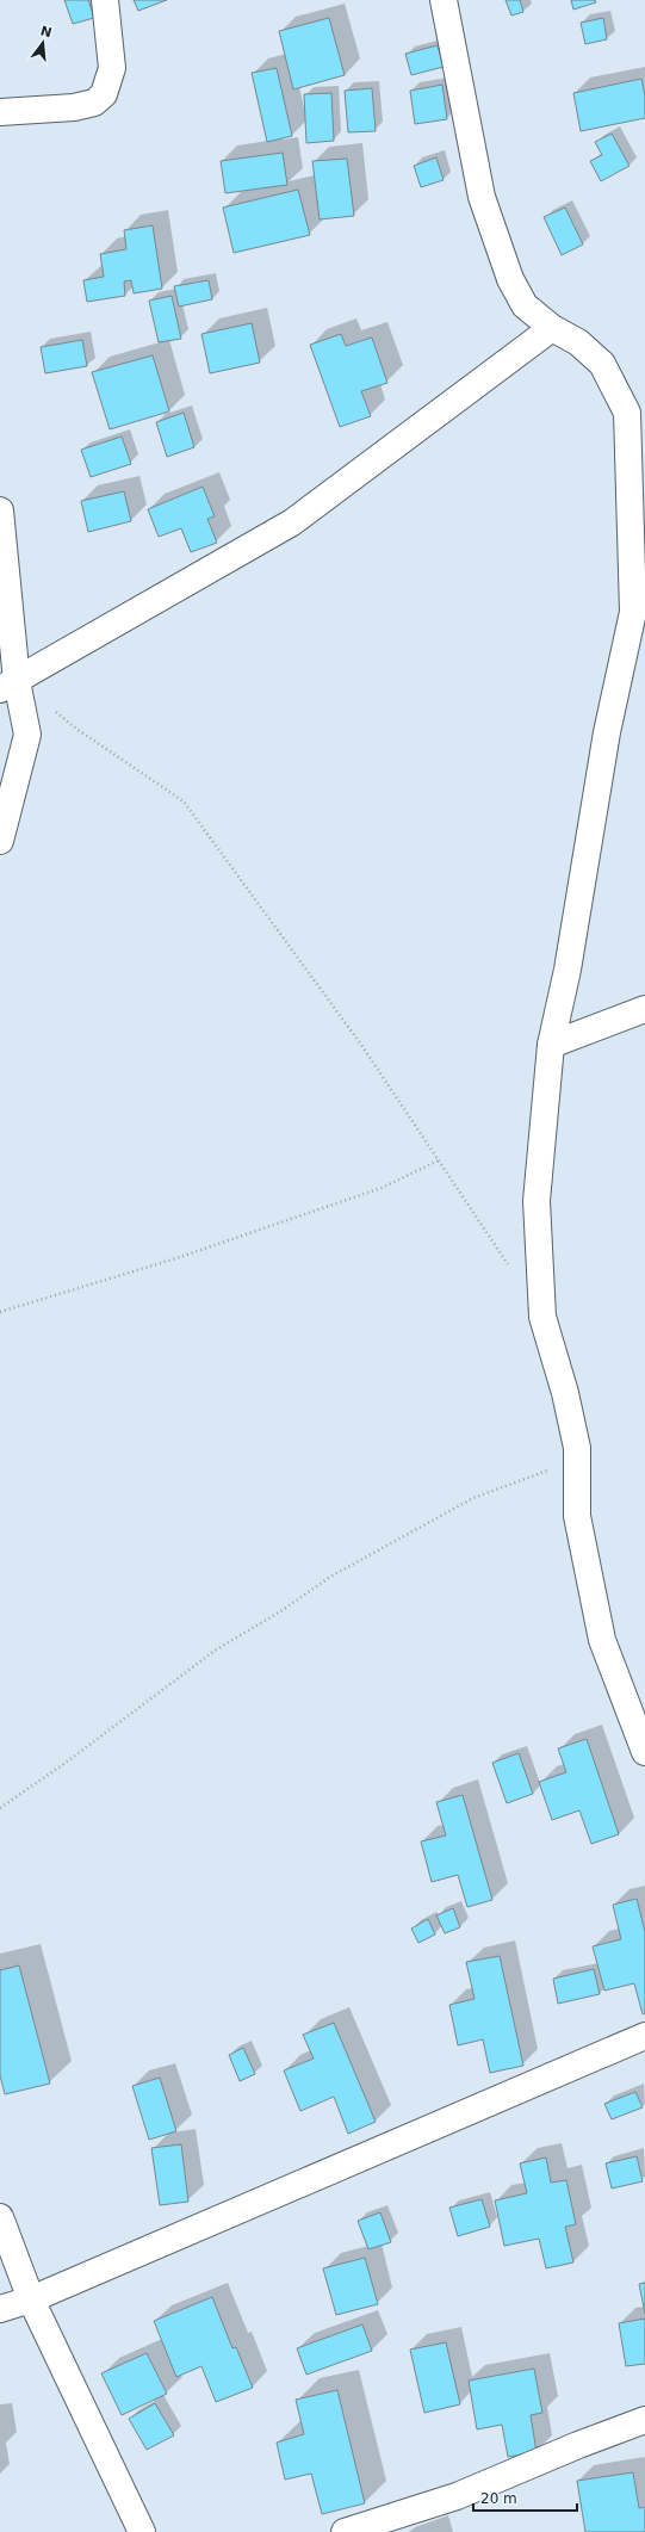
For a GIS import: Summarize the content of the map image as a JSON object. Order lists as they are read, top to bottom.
{
  "scale_bar": "20 m",
  "north": "top"
}
